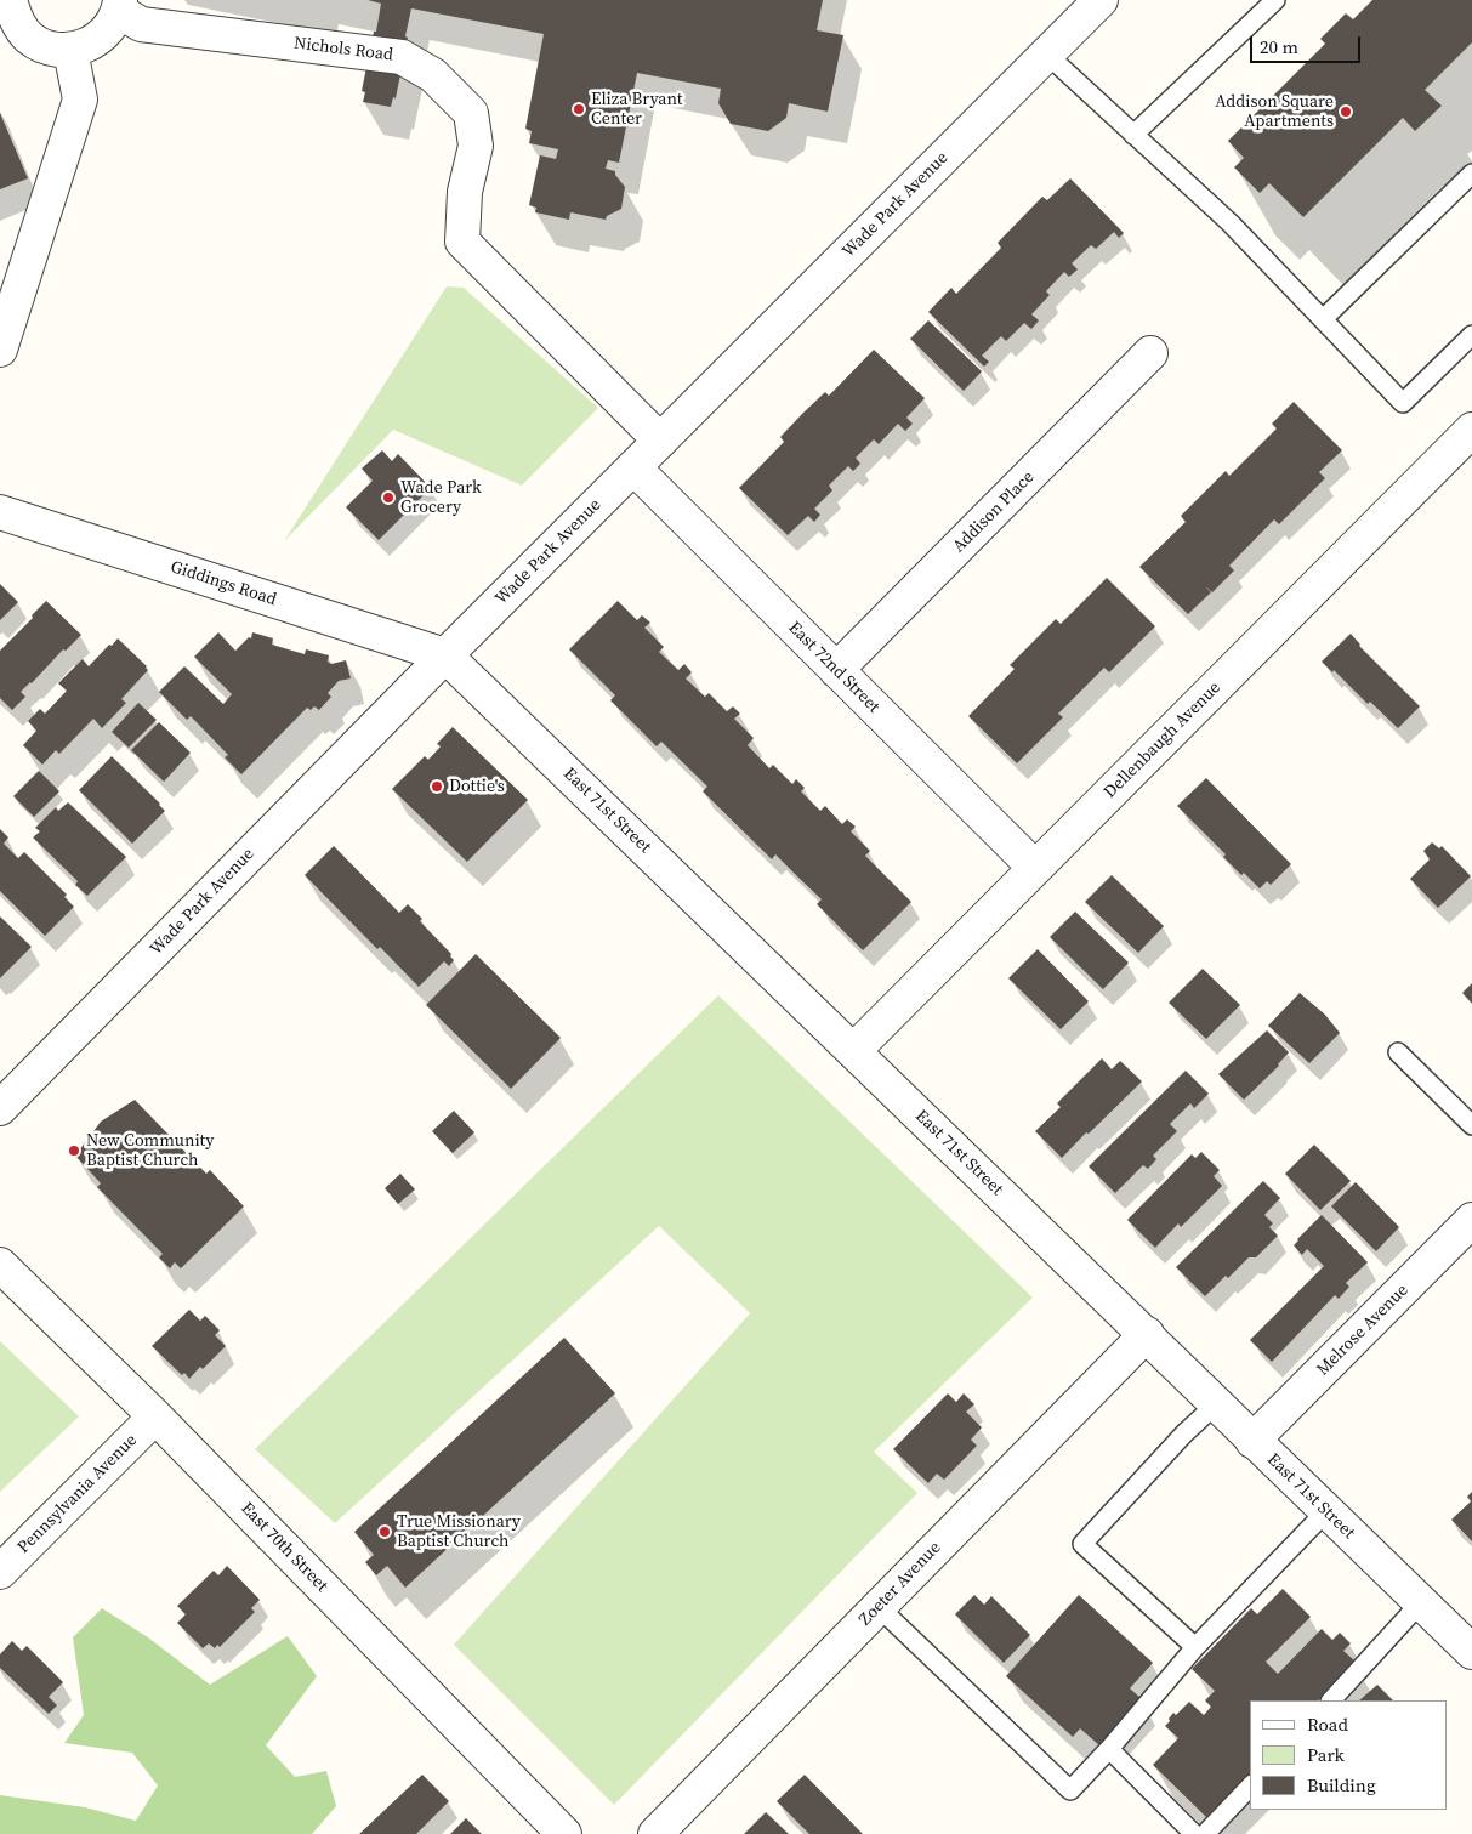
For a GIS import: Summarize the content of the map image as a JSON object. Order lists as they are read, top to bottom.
{
  "streets": {
    "street": [
      "Nichols Road",
      "Wade Park Avenue",
      "Addison Place",
      "Giddings Road",
      "East 72nd Street",
      "Dellenbaugh Avenue",
      "East 71st Street",
      "Melrose Avenue",
      "Pennsylvania Avenue",
      "East 70th Street",
      "Zoeter Avenue"
    ]
  },
  "crossings": [
    ["Nichols Road", "Wade Park Avenue"],
    ["Wade Park Avenue", "Giddings Road"],
    ["Wade Park Avenue", "East 72nd Street"],
    ["Wade Park Avenue", "East 71st Street"],
    ["Addison Place", "East 72nd Street"],
    ["Giddings Road", "East 71st Street"],
    ["East 72nd Street", "Dellenbaugh Avenue"],
    ["Dellenbaugh Avenue", "East 71st Street"],
    ["East 71st Street", "Melrose Avenue"],
    ["East 71st Street", "Zoeter Avenue"],
    ["Pennsylvania Avenue", "East 70th Street"]
  ],
  "places": [
    "Eliza Bryant Center",
    "Addison Square Apartments",
    "Wade Park Grocery",
    "Dottie's",
    "New Community Baptist Church",
    "True Missionary Baptist Church"
  ],
  "legend": ["Road", "Park", "Building"],
  "scale_bar": "20 m"
}
